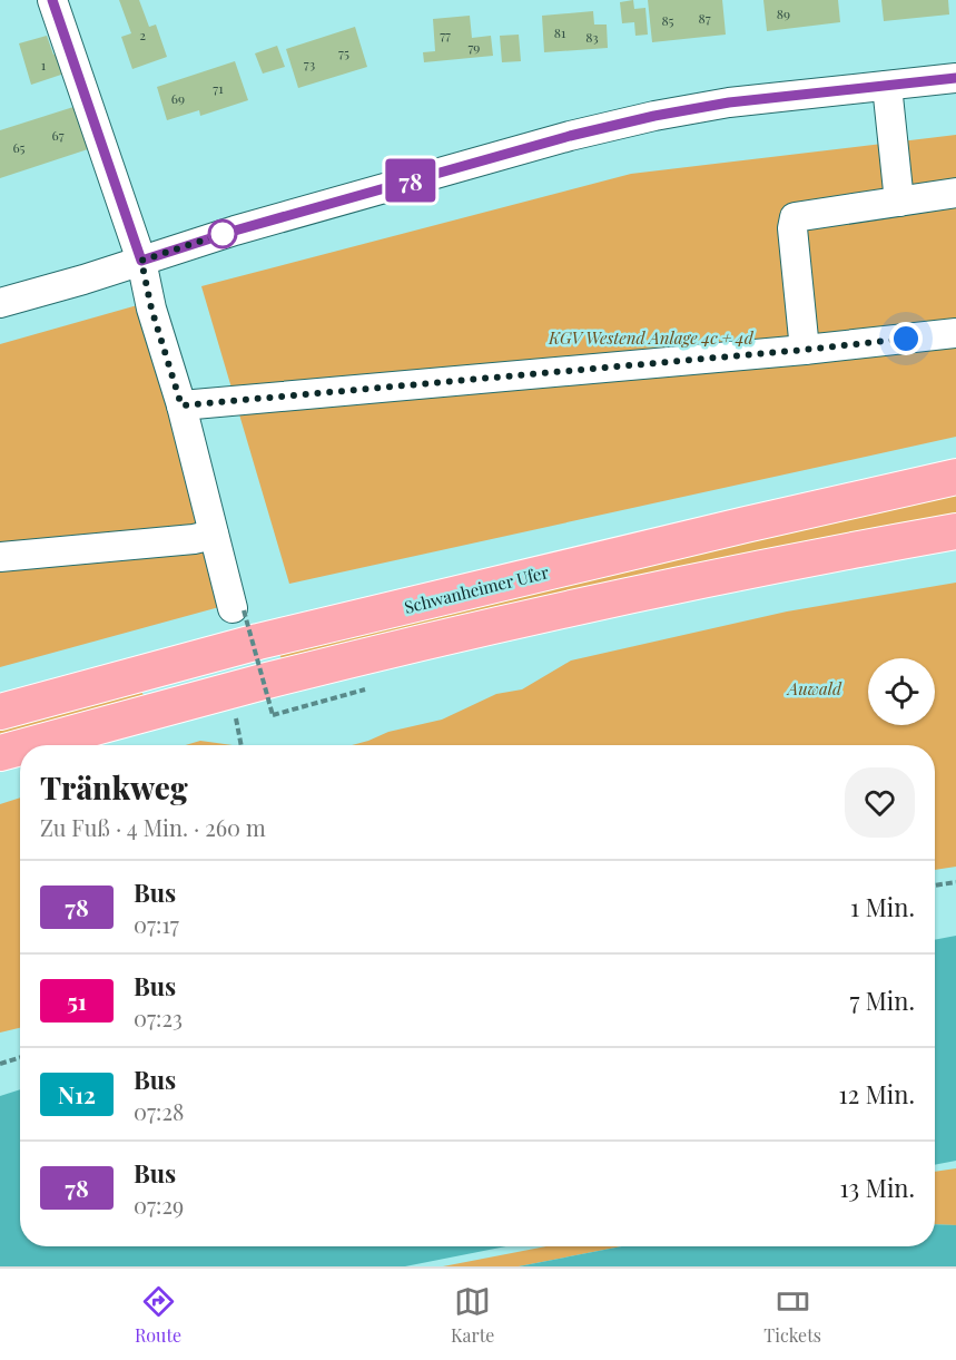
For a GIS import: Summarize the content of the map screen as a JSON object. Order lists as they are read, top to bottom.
{
  "streets": {
    "main road": ["Schwanheimer Ufer"]
  },
  "parks": ["KGV Westend Anlage 4c + 4d", "Auwald"],
  "lines": ["bus line 78"],
  "house_numbers": [
    "89",
    "87",
    "85",
    "81",
    "2",
    "77",
    "83",
    "79",
    "75",
    "73",
    "1",
    "71",
    "69",
    "67",
    "65"
  ],
  "page": {
    "on_map": "78",
    "heading": ["Tränkweg", "Zu Fuß · 4 Min. · 260 m"],
    "list": [
      {
        "mark": "78",
        "name": "Bus",
        "note": "07:17",
        "value": "1 Min."
      },
      {
        "mark": "51",
        "name": "Bus",
        "note": "07:23",
        "value": "7 Min."
      },
      {
        "mark": "N12",
        "name": "Bus",
        "note": "07:28",
        "value": "12 Min."
      },
      {
        "mark": "78",
        "name": "Bus",
        "note": "07:29",
        "value": "13 Min."
      }
    ],
    "tabs": ["Route", "Karte", "Tickets"]
  }
}
